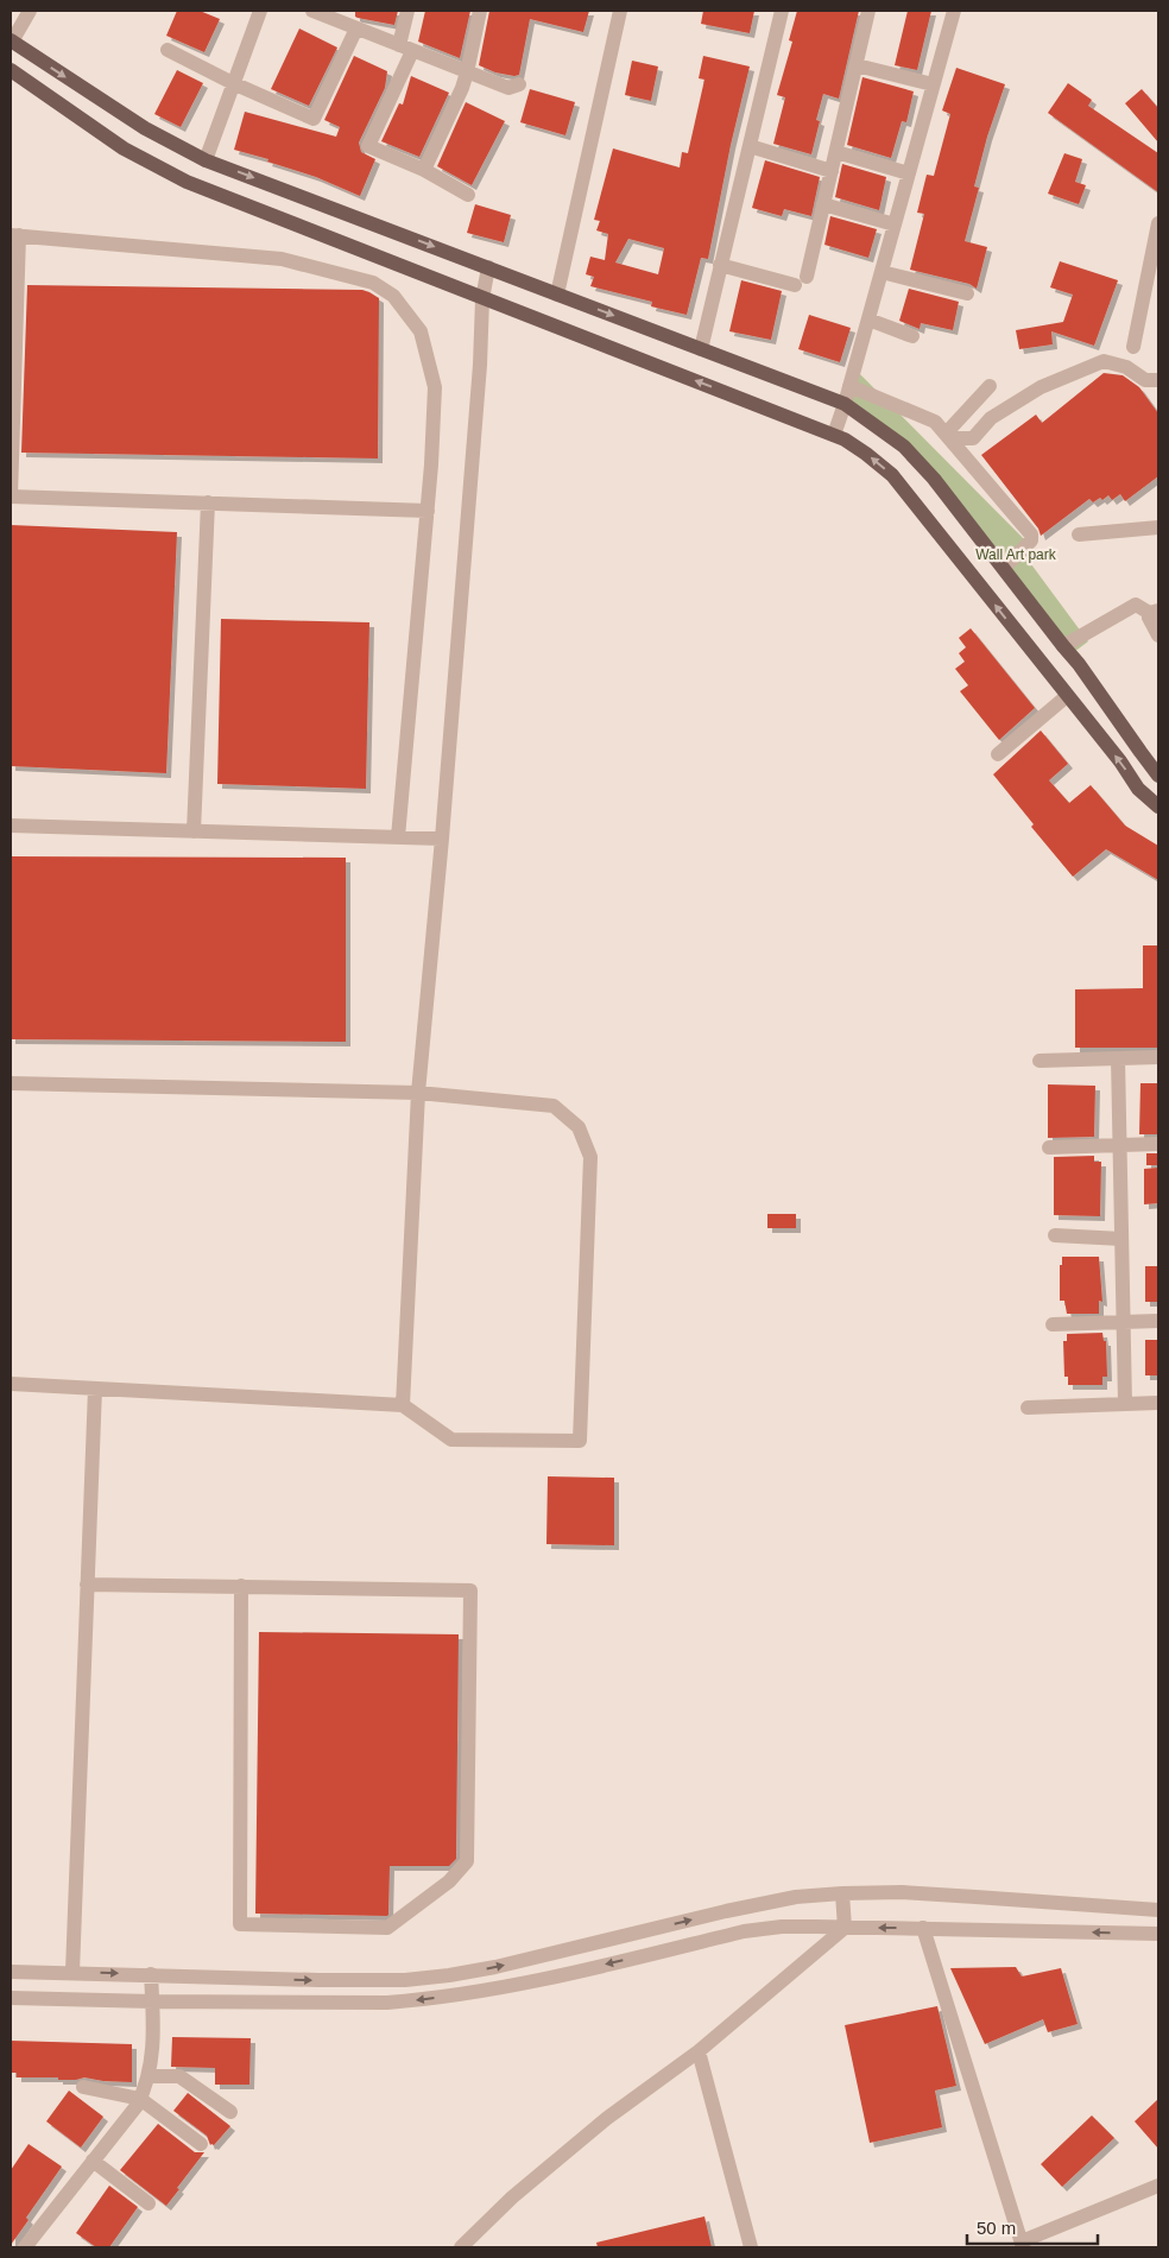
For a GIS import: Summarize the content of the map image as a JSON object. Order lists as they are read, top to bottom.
{
  "parks": ["Wall Art park"],
  "scale_bar": "50 m"
}
